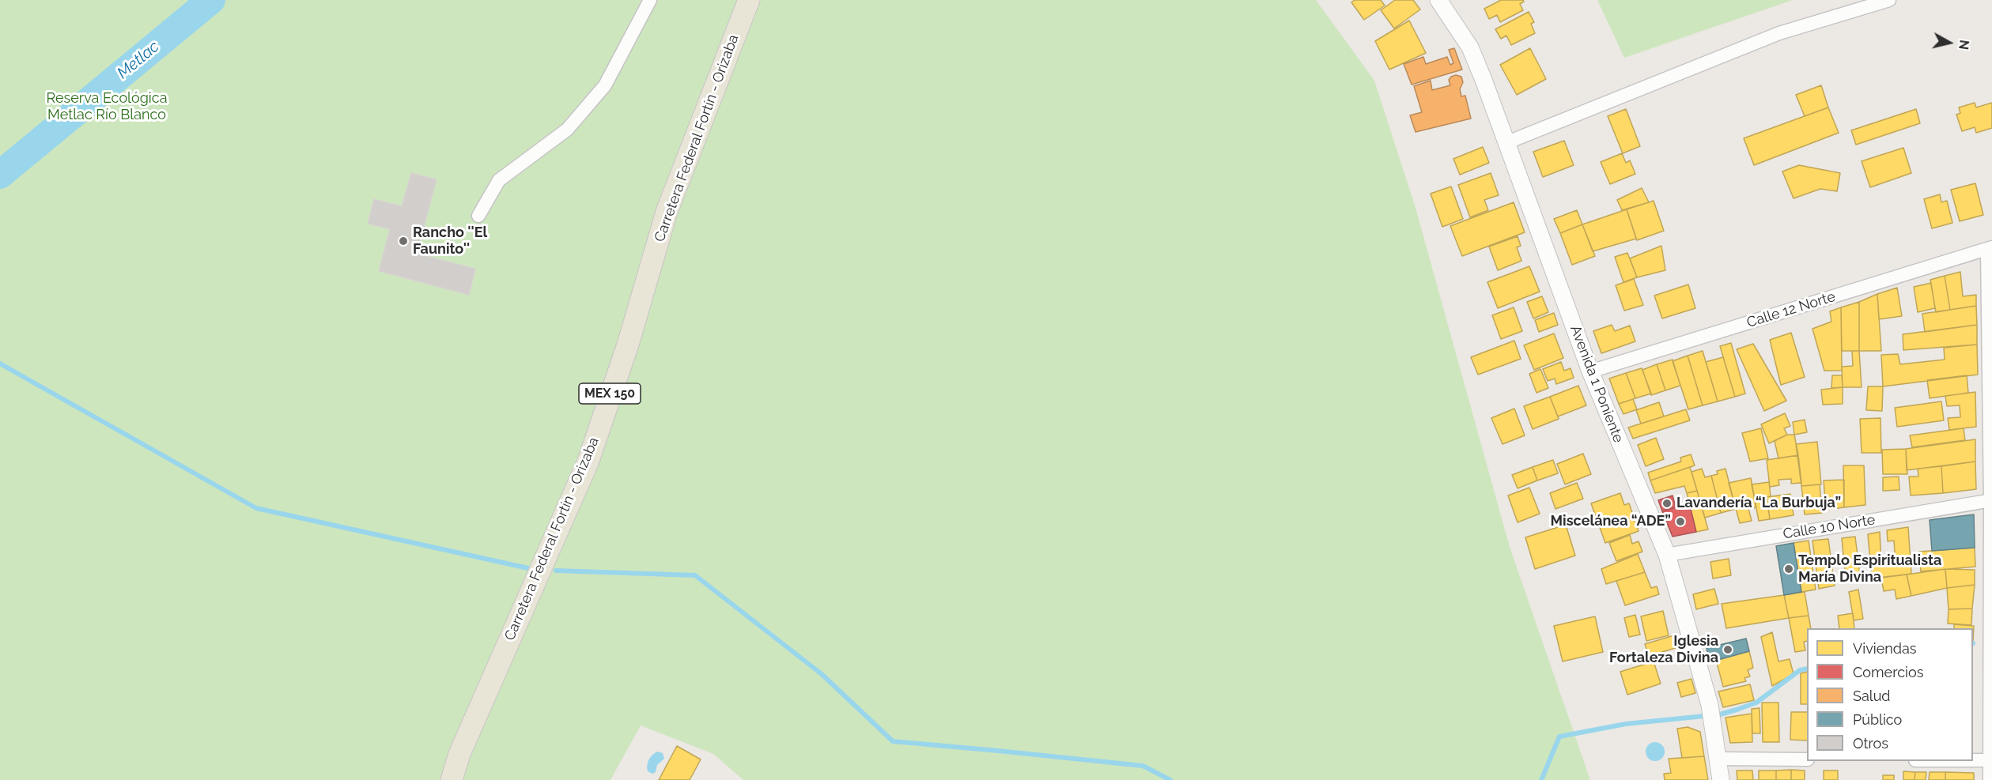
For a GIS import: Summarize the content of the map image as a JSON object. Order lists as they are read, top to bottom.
{
  "streets": {
    "main road": ["Carretera Federal Fortín - Orizaba", "MEX 150"],
    "street": ["Calle 12 Norte", "Avenida 1 Poniente", "Calle 10 Norte"]
  },
  "crossings": [
    ["Calle 12 Norte", "Avenida 1 Poniente"],
    ["Avenida 1 Poniente", "Calle 10 Norte"]
  ],
  "water": ["Metlac"],
  "parks": ["Reserva Ecológica Metlac Río Blanco"],
  "places": [
    "Rancho ''El Faunito''",
    "Lavandería “La Burbuja”",
    "Miscelánea “ADE”",
    "Templo Espiritualista María Divina",
    "Iglesia Fortaleza Divina"
  ],
  "legend": [
    "Viviendas",
    "Comercios",
    "Salud",
    "Público",
    "Otros"
  ],
  "north": "right"
}
